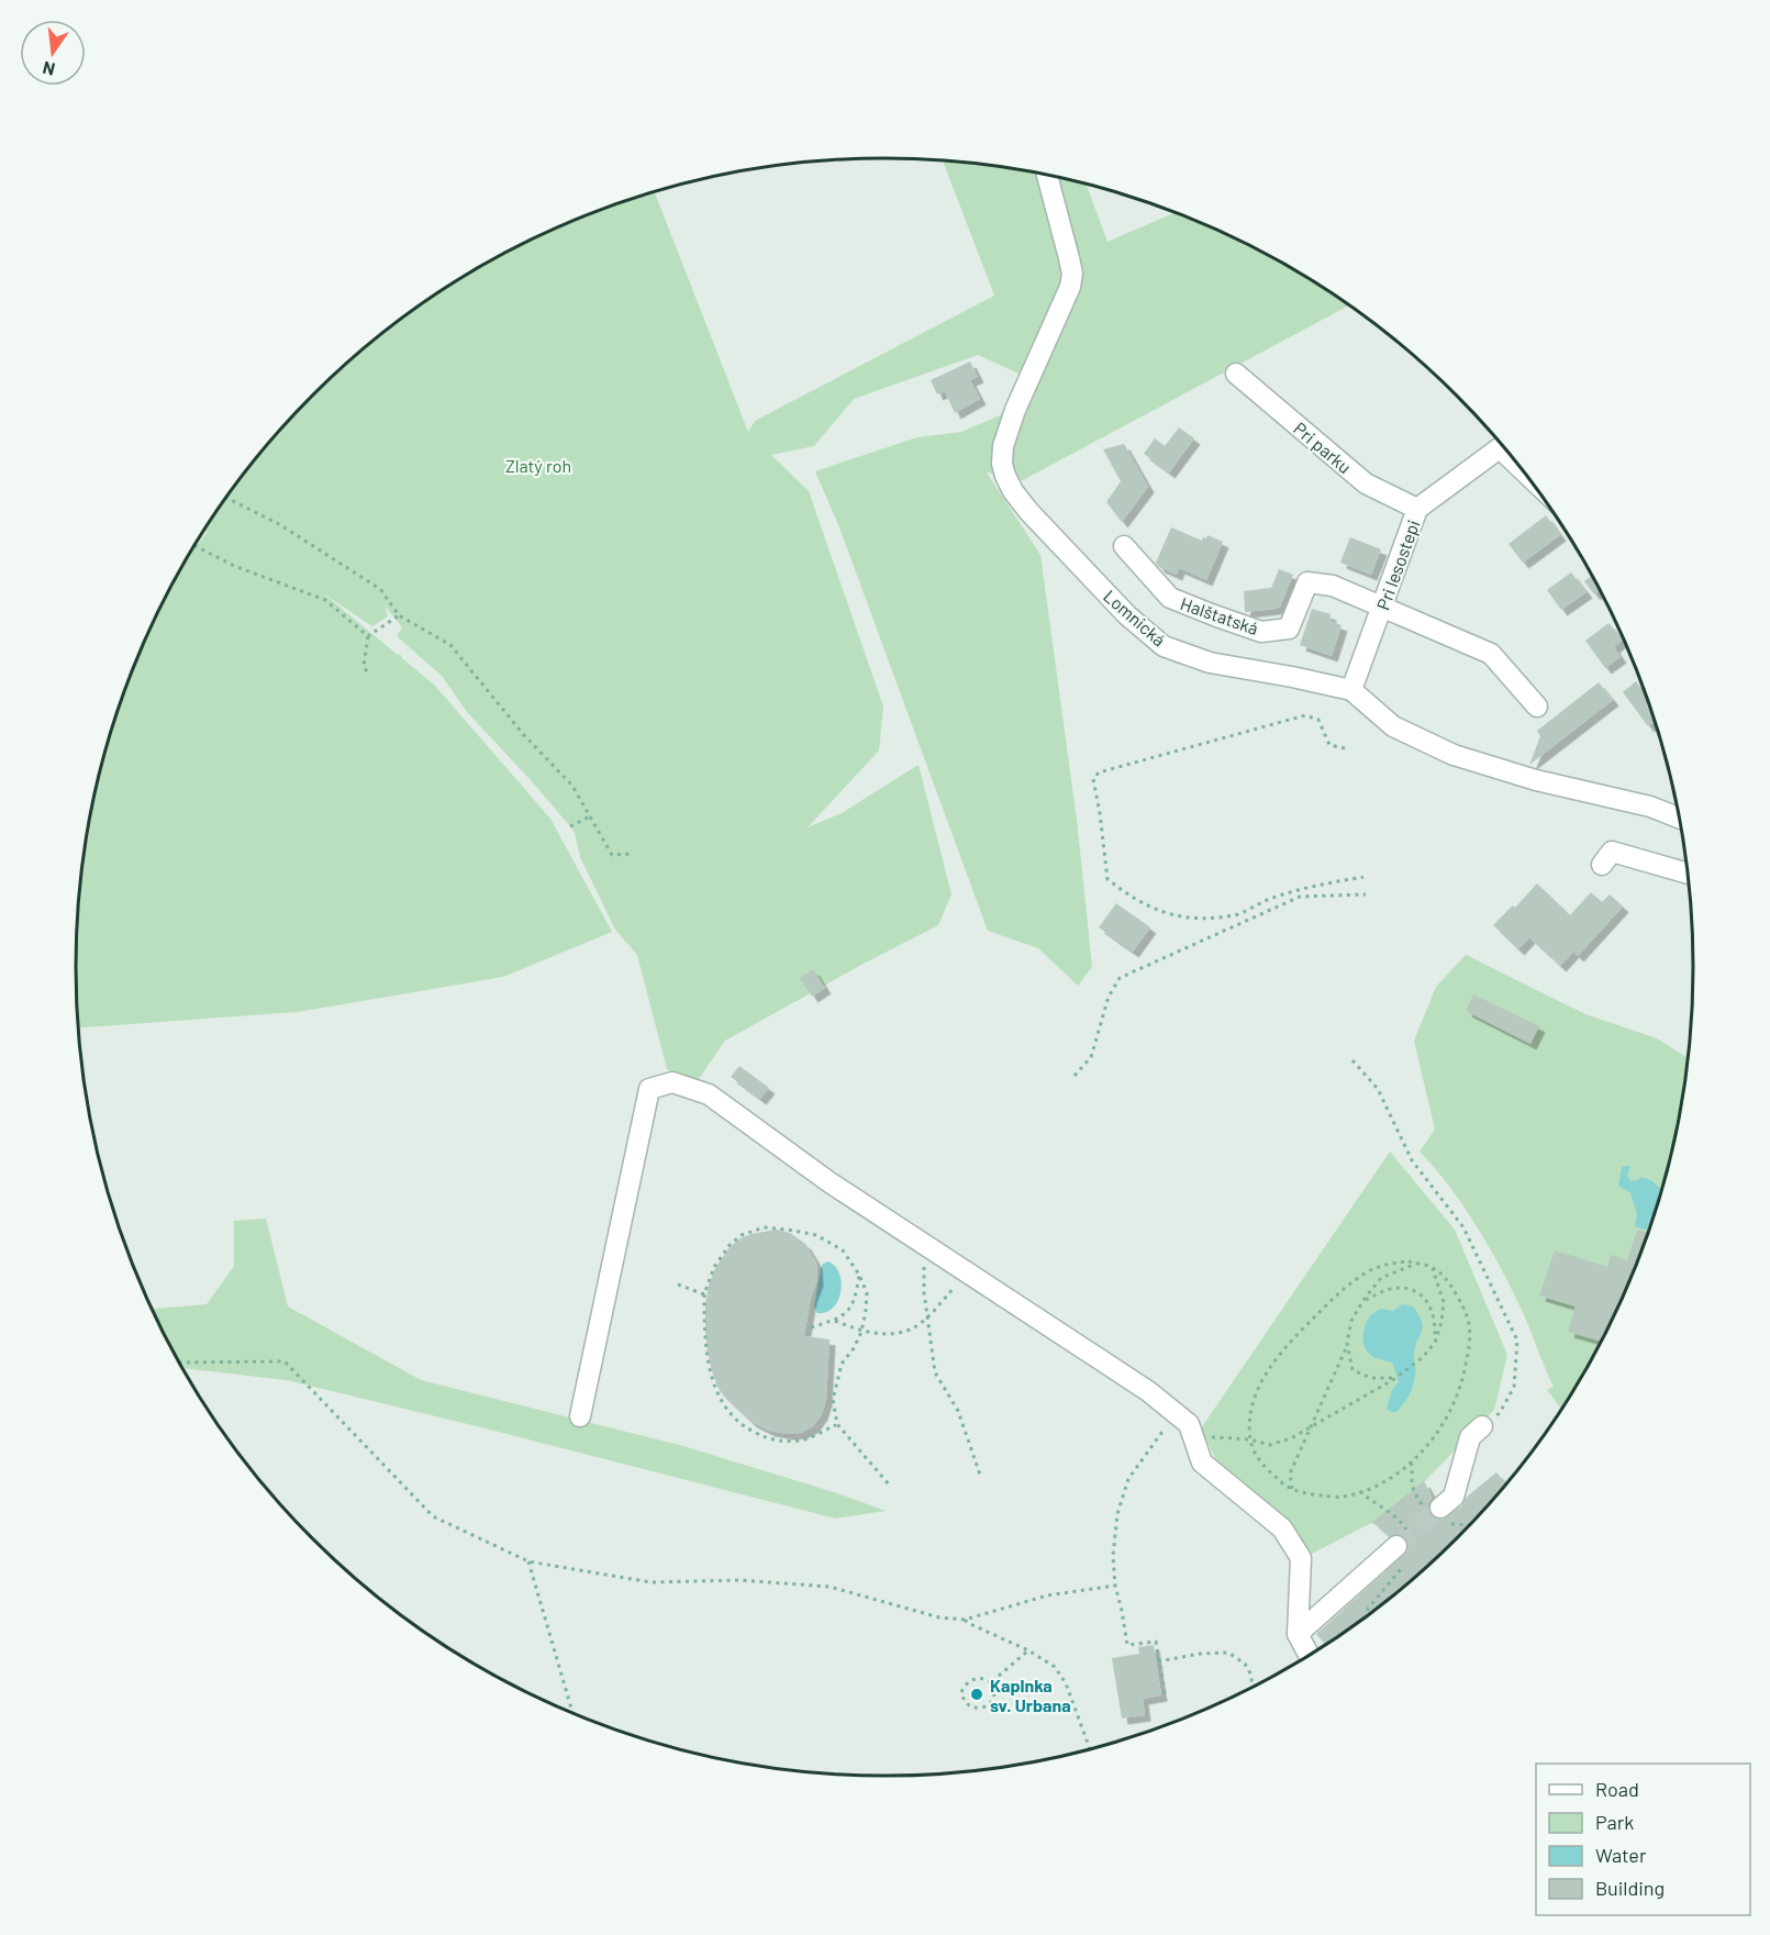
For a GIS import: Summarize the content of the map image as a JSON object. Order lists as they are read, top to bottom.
{
  "streets": {
    "street": [
      "Pri parku",
      "Pri lesostepi",
      "Halštatská",
      "Lomnická"
    ]
  },
  "crossings": [
    ["Pri parku", "Pri lesostepi"],
    ["Pri lesostepi", "Halštatská"],
    ["Pri lesostepi", "Lomnická"]
  ],
  "parks": ["Zlatý roh"],
  "places": ["Kaplnka sv. Urbana"],
  "legend": [
    "Road",
    "Park",
    "Water",
    "Building"
  ],
  "north": "bottom"
}
